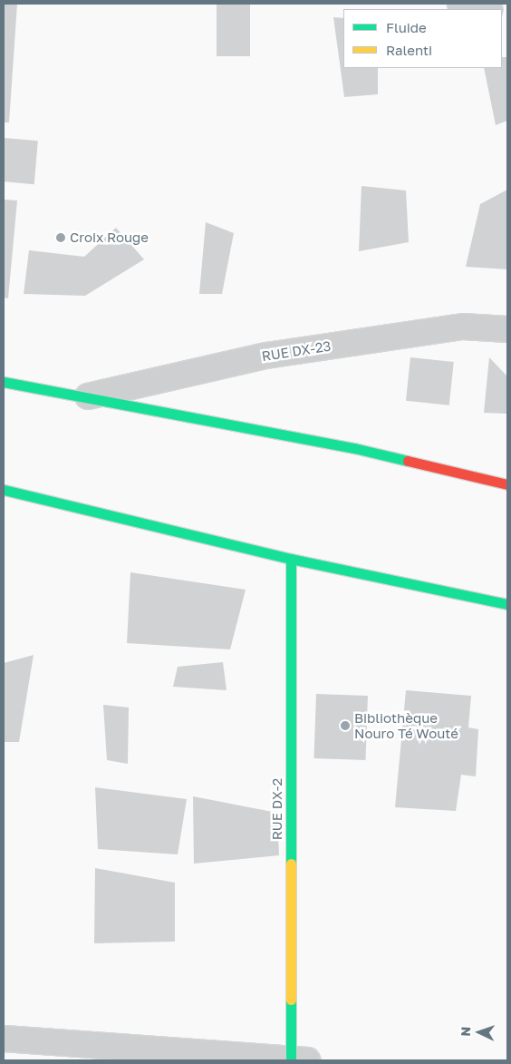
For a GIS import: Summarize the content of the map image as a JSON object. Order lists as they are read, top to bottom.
{
  "streets": {
    "street": ["RUE DX-23", "RUE DX-2"]
  },
  "places": ["Croix Rouge", "Bibliothèque Nouro Té Wouté"],
  "legend": ["Fluide", "Ralenti"],
  "north": "left"
}
